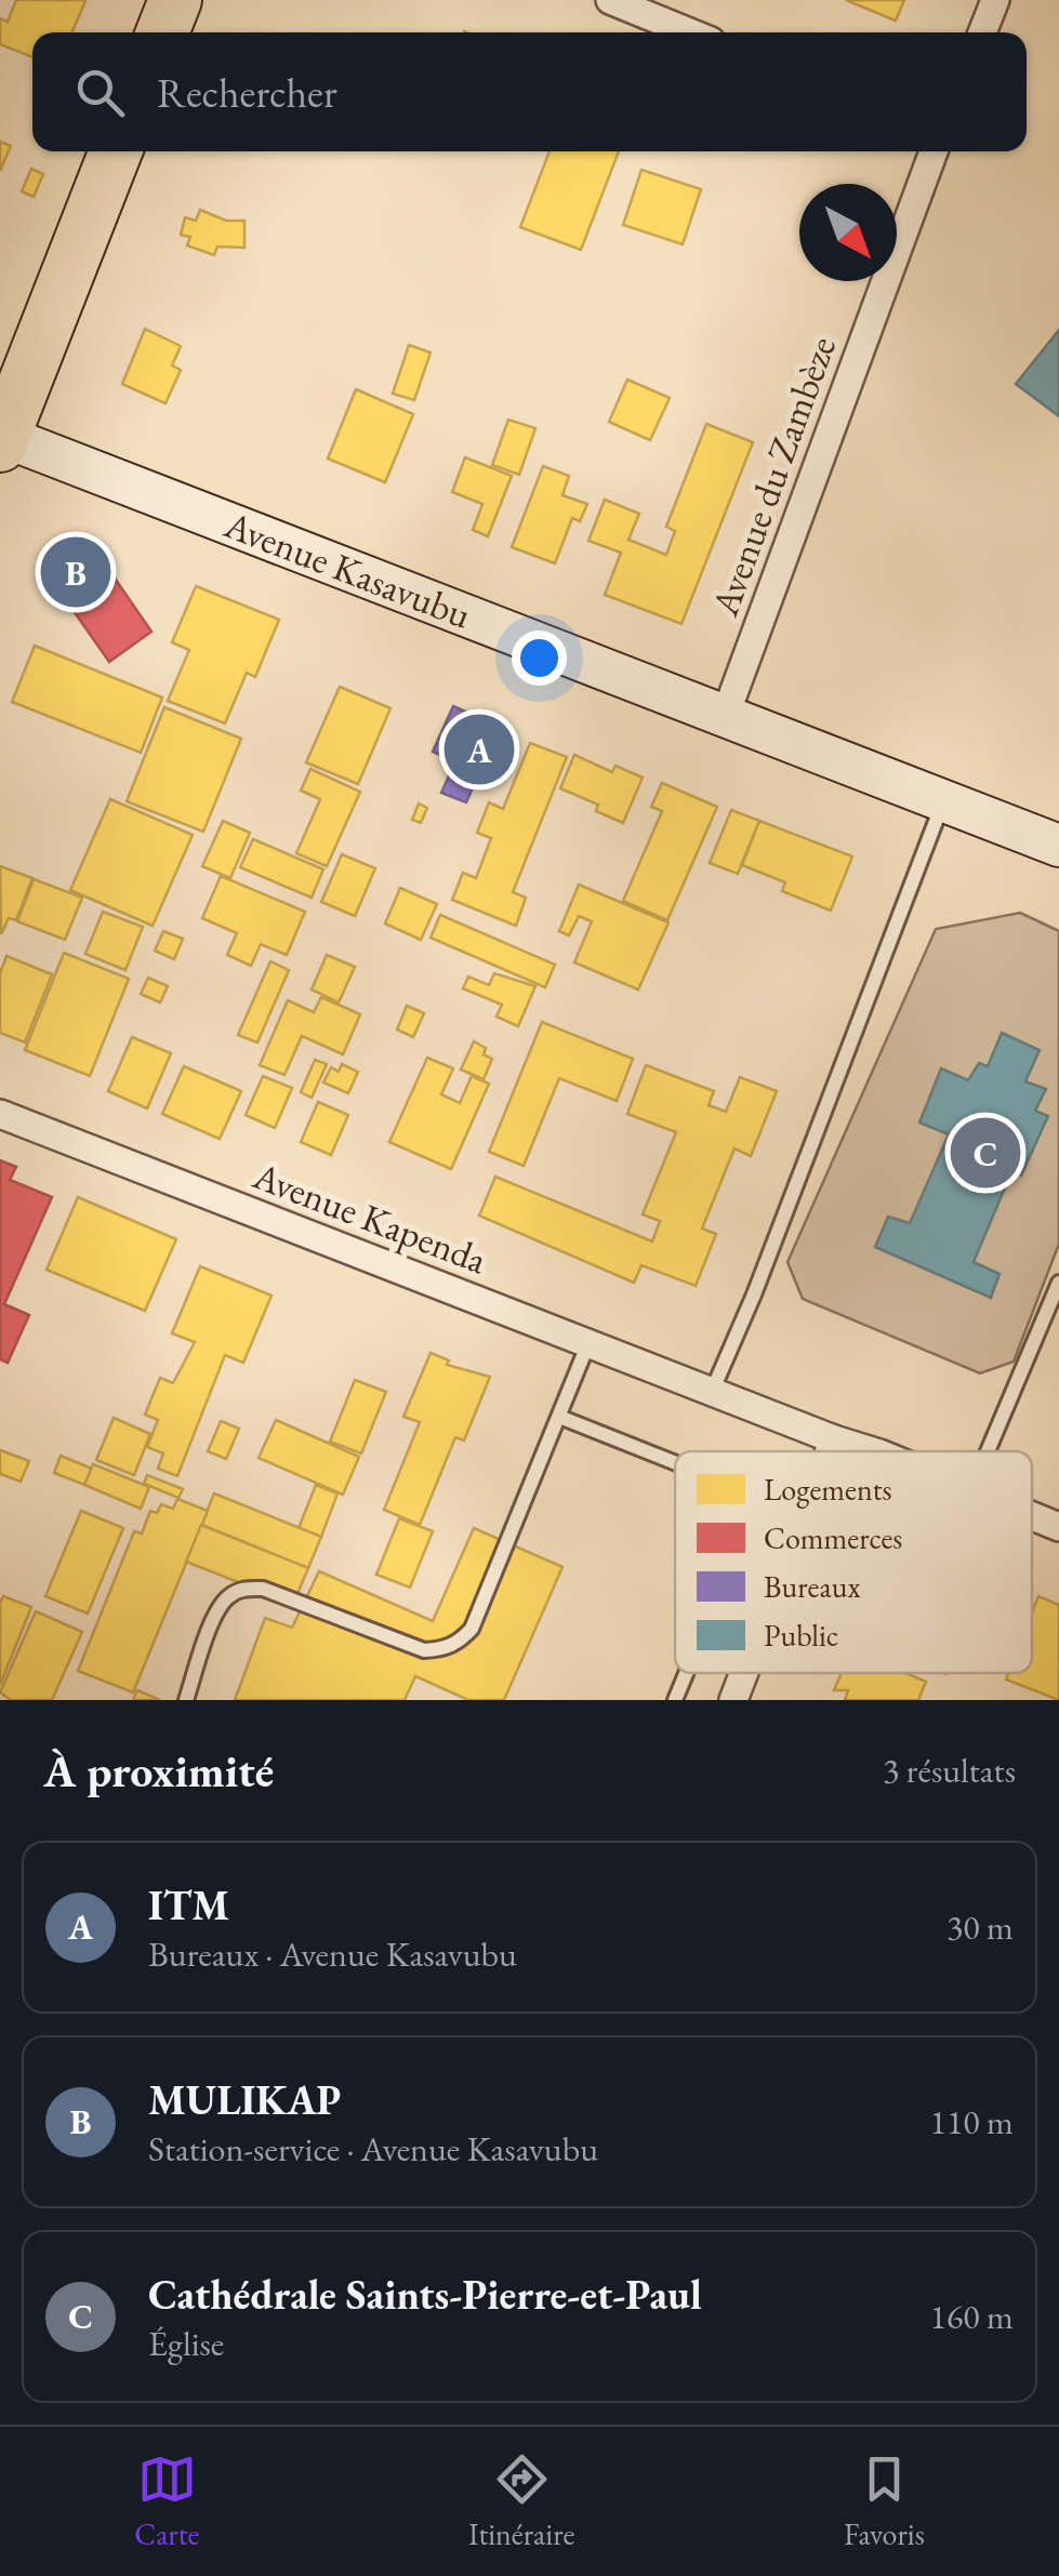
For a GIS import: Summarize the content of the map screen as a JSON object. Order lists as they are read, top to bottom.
{
  "streets": {
    "main road": ["Avenue Kasavubu"],
    "street": ["Avenue du Zambèze", "Avenue Kapenda"]
  },
  "crossings": [
    ["Avenue du Zambèze", "Avenue Kasavubu"]
  ],
  "legend": [
    "Logements",
    "Commerces",
    "Bureaux",
    "Public"
  ],
  "north": "bottom right",
  "page": {
    "search": "Rechercher",
    "pins": ["B", "A", "C"],
    "heading": ["À proximité", "3 résultats"],
    "list": [
      {
        "mark": "A",
        "name": "ITM",
        "note": "Bureaux · Avenue Kasavubu",
        "value": "30 m"
      },
      {
        "mark": "B",
        "name": "MULIKAP",
        "note": "Station-service · Avenue Kasavubu",
        "value": "110 m"
      },
      {
        "mark": "C",
        "name": "Cathédrale Saints-Pierre-et-Paul",
        "note": "Église",
        "value": "160 m"
      }
    ],
    "nav": ["Carte", "Itinéraire", "Favoris"]
  }
}
